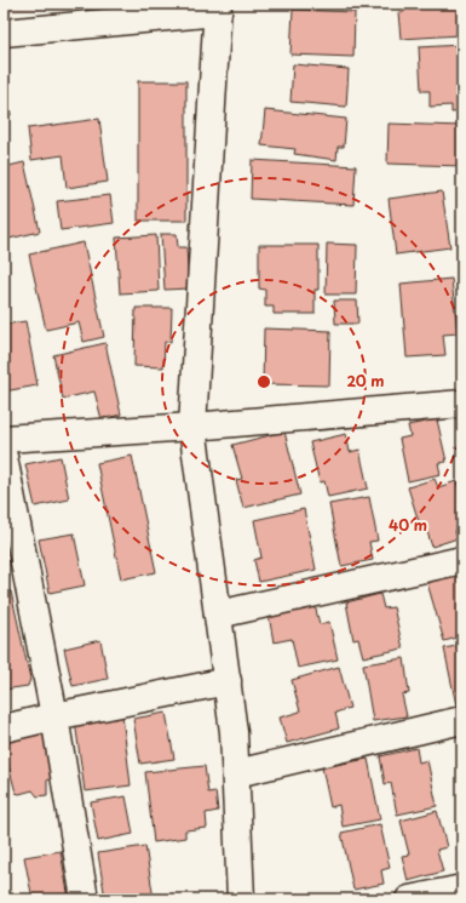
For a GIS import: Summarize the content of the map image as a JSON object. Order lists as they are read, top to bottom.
{
  "rings": ["20 m", "40 m"]
}
